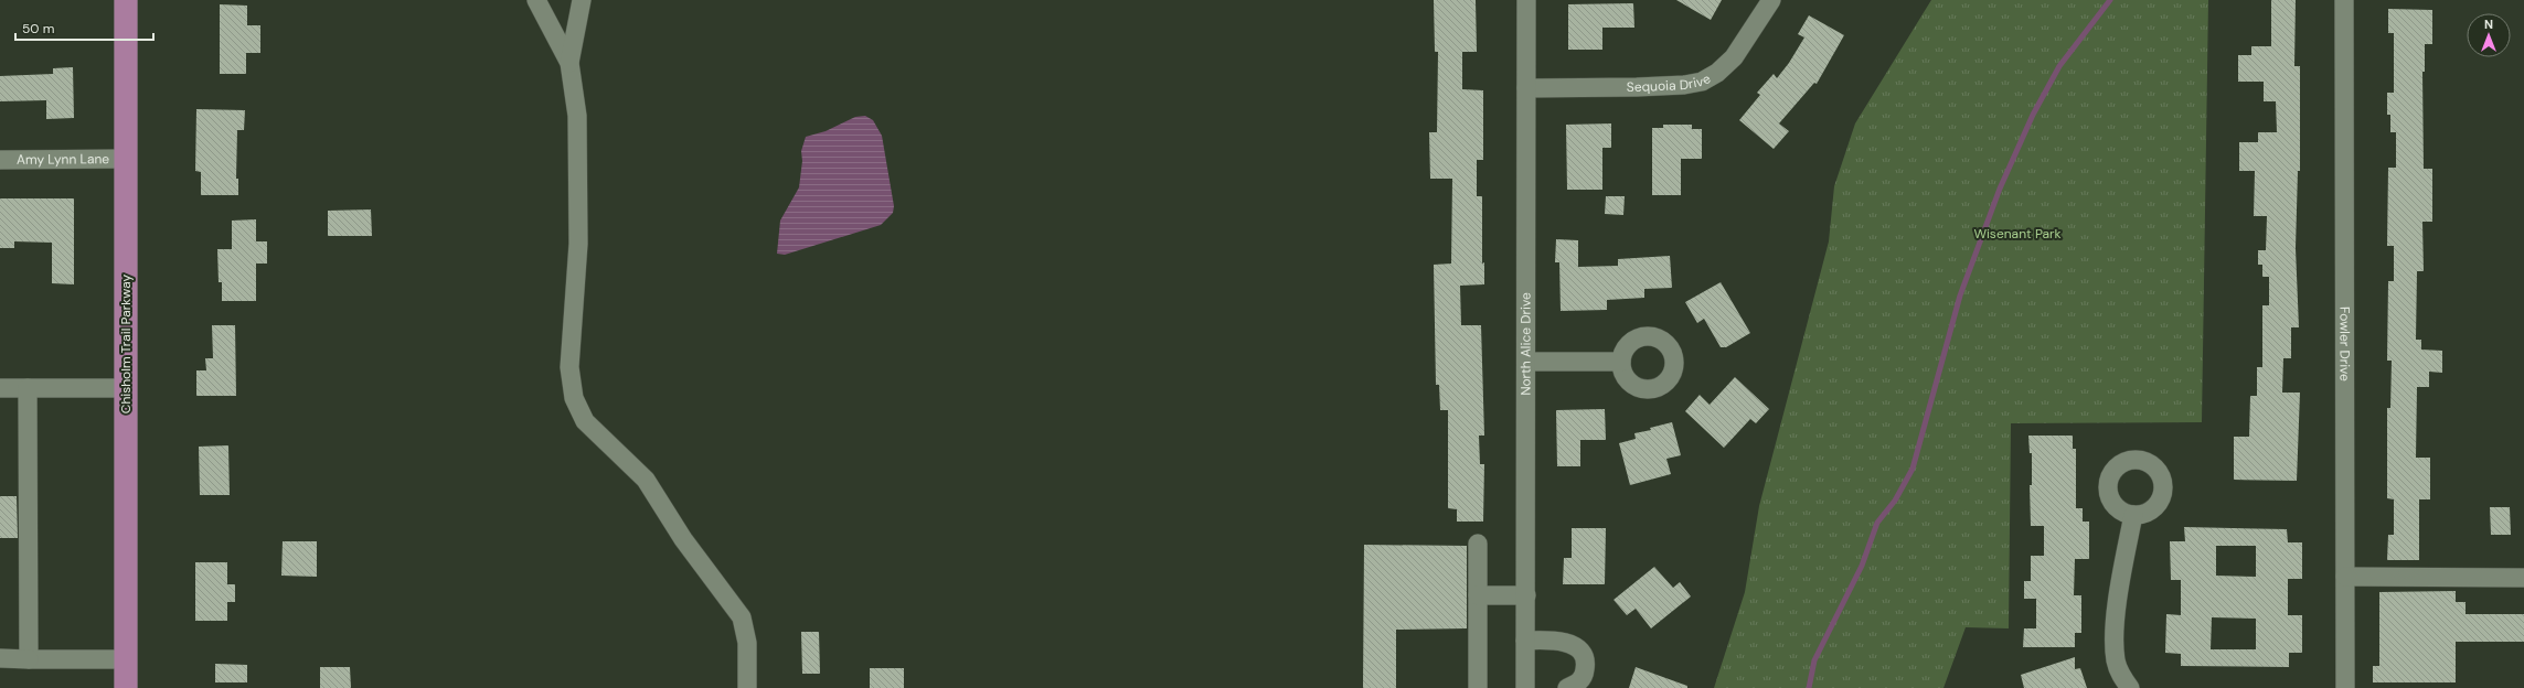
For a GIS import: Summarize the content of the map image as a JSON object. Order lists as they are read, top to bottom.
{
  "streets": {
    "main road": ["Chisholm Trail Parkway"],
    "street": [
      "Sequoia Drive",
      "Amy Lynn Lane",
      "North Alice Drive",
      "Fowler Drive"
    ]
  },
  "crossings": [
    ["Sequoia Drive", "North Alice Drive"],
    ["Amy Lynn Lane", "Chisholm Trail Parkway"]
  ],
  "parks": ["Wisenant Park"],
  "scale_bar": "50 m",
  "north": "top"
}
